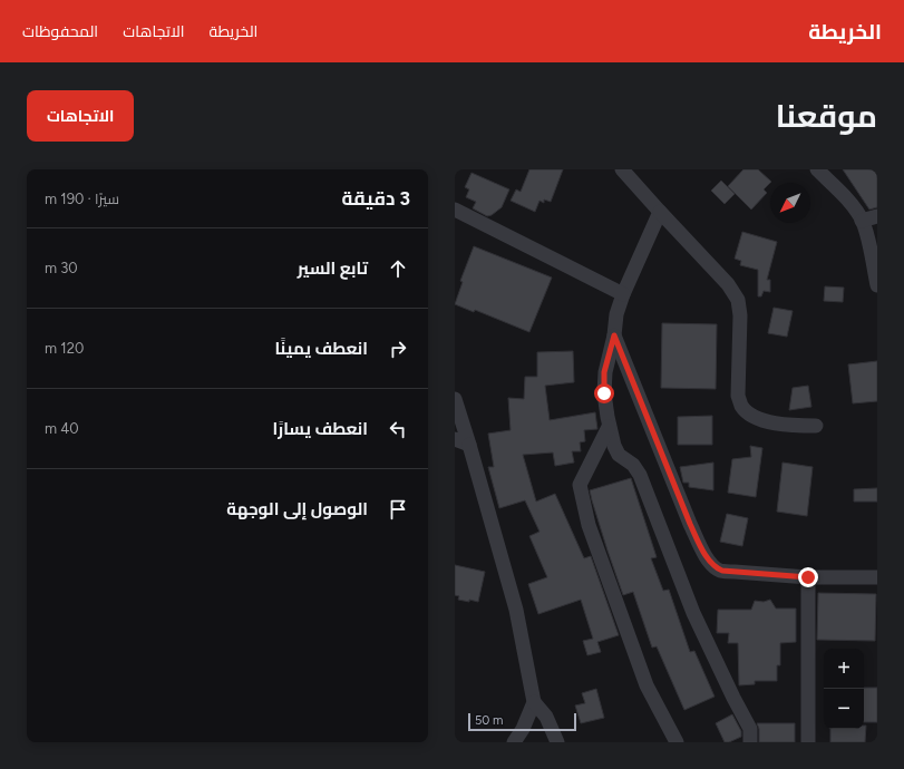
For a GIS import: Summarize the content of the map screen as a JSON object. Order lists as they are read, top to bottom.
{
  "scale_bar": "50 m",
  "north": "bottom left",
  "page": {
    "header": "الخريطة",
    "nav": ["الخريطة", "الاتجاهات", "المحفوظات"],
    "title": "موقعنا",
    "buttons": "الاتجاهات",
    "heading": ["3 دقيقة", "سيرًا · 190 m"],
    "list": [
      ["تابع السير", "30 m"],
      ["انعطف يمينًا", "120 m"],
      ["انعطف يسارًا", "40 m"],
      "الوصول إلى الوجهة"
    ],
    "map_buttons": ["+", "−"],
    "scale": "50 m"
  }
}
